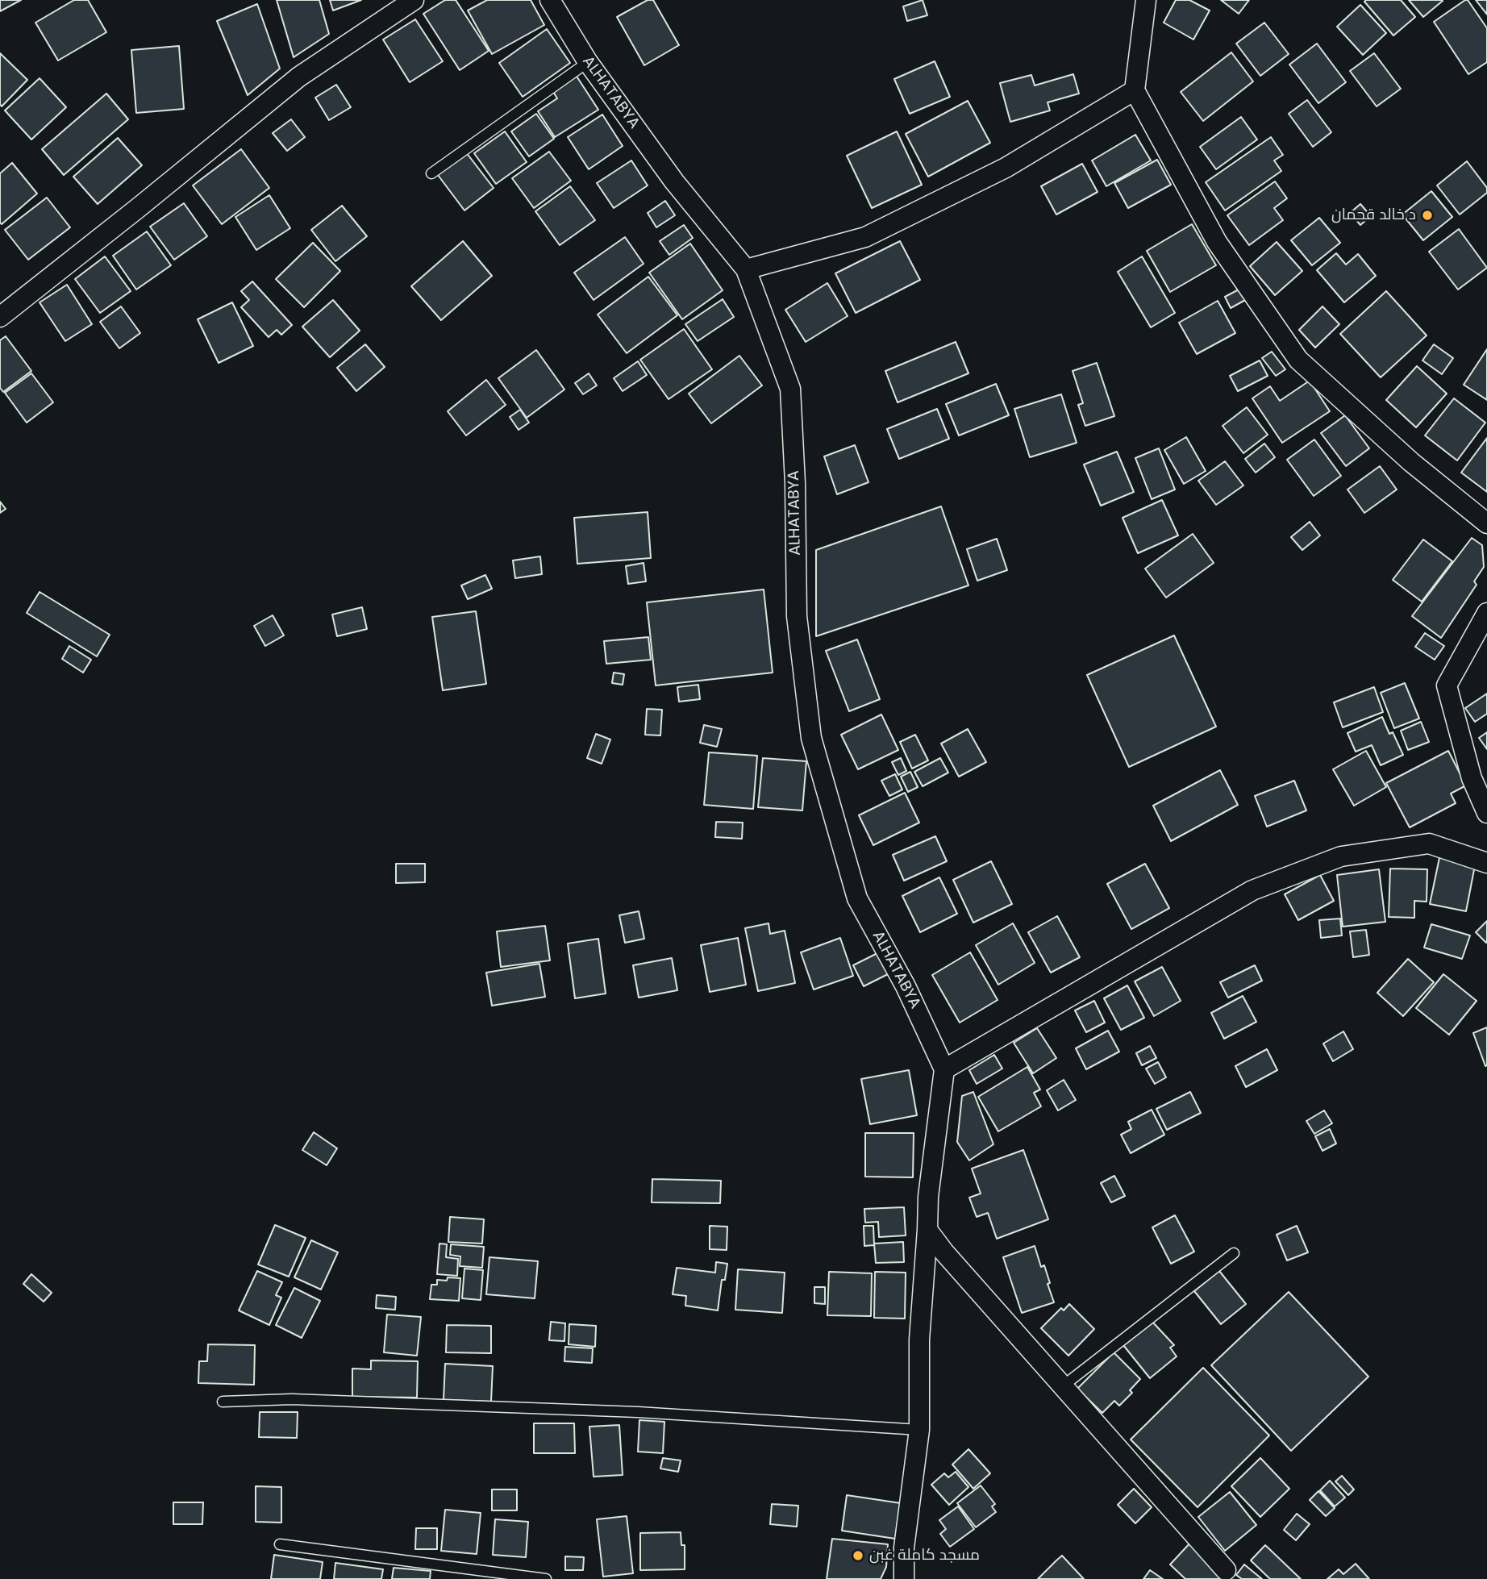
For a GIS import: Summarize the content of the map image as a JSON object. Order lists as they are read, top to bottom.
{
  "streets": {
    "street": ["ALHATABYA"]
  },
  "places": ["د خالد قحمان", "مسجد كاملة غبن"]
}
